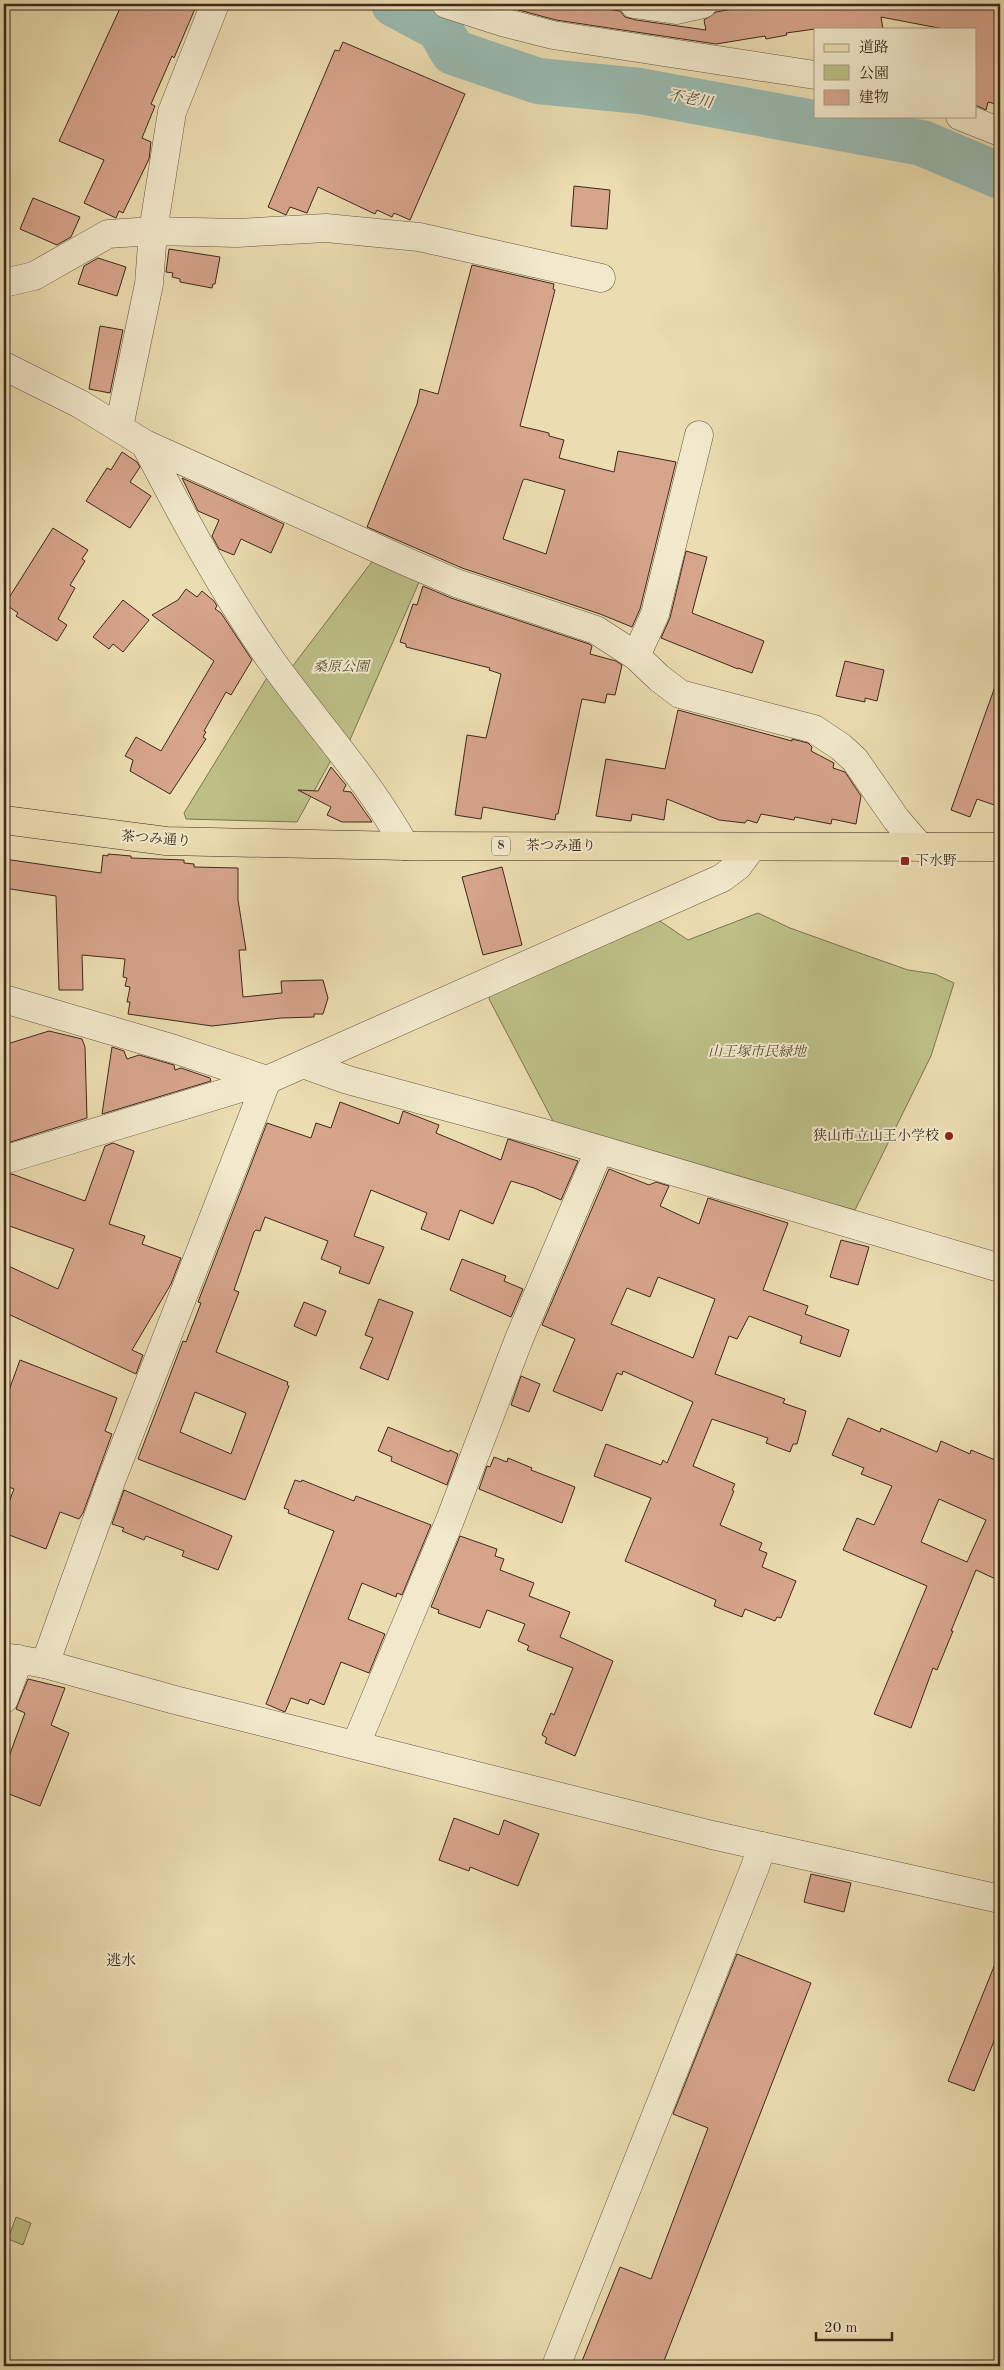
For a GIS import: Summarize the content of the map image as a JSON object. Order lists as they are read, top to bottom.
{
  "streets": {
    "main road": ["茶つみ通り", "8"]
  },
  "districts": ["逃水"],
  "water": ["不老川"],
  "parks": ["桑原公園", "山王塚市民緑地"],
  "places": {
    "transit": ["下水野"],
    "other": ["狭山市立山王小学校"]
  },
  "legend": ["道路", "公園", "建物"],
  "scale_bar": "20 m"
}
